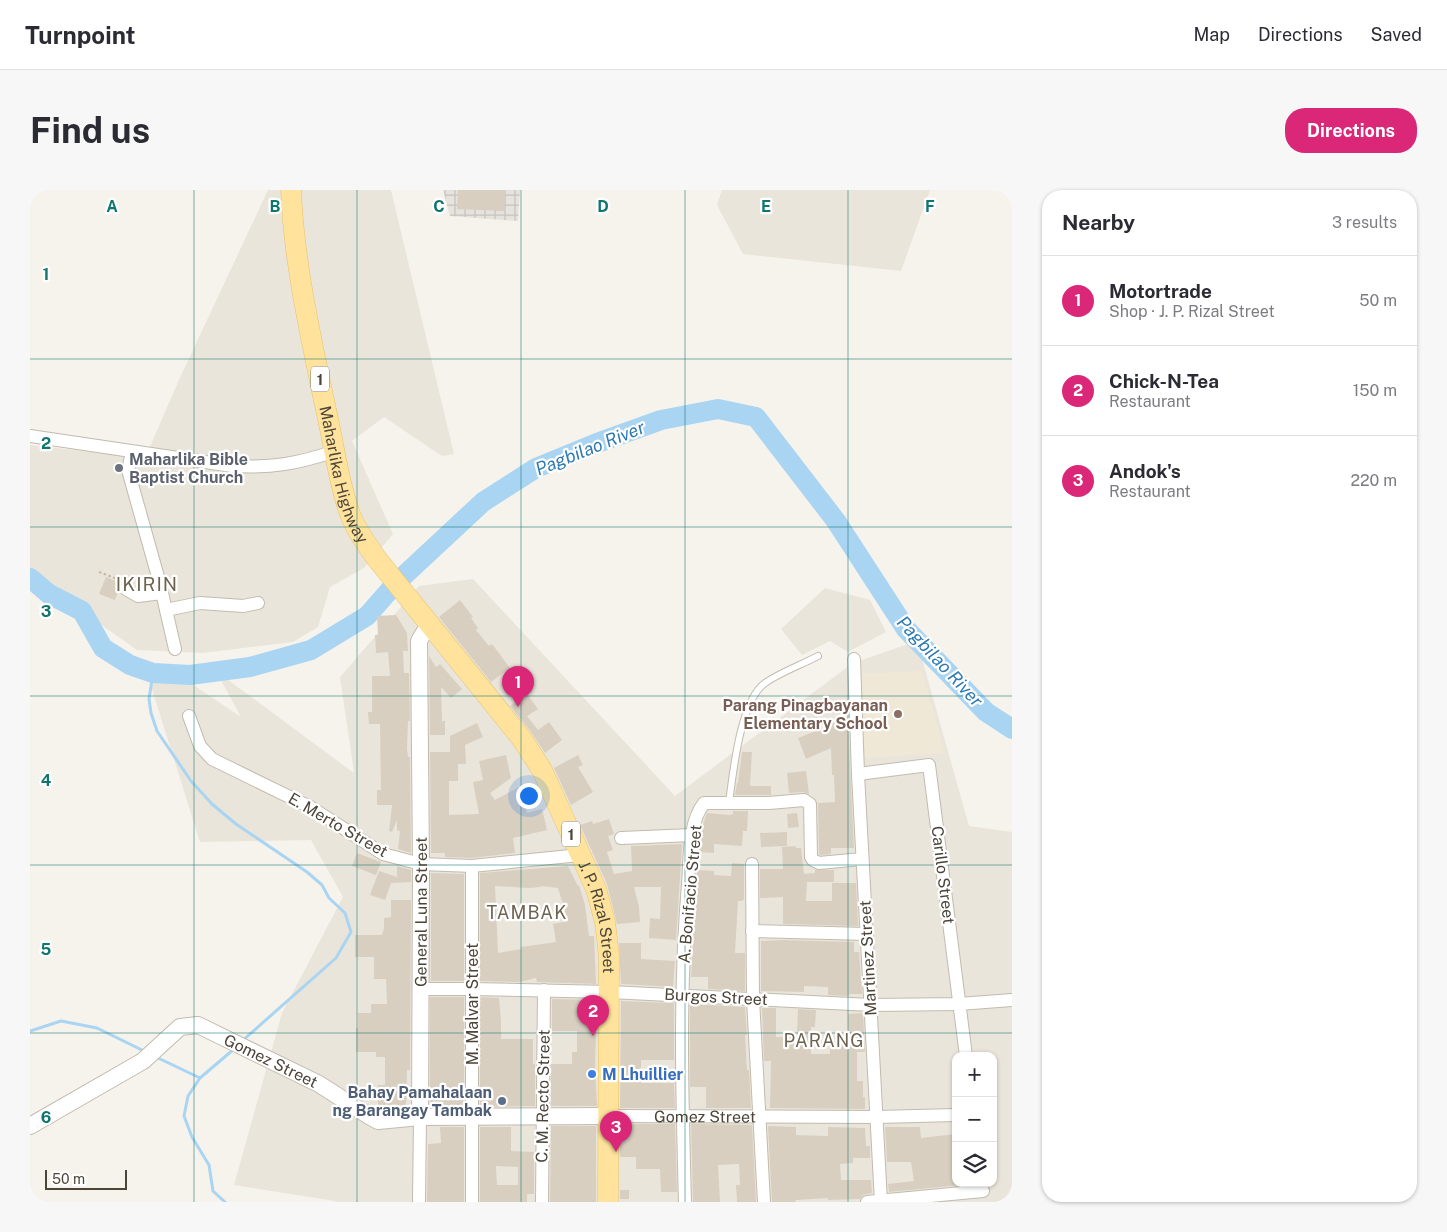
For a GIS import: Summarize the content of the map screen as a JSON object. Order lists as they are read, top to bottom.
{
  "streets": {
    "main road": ["1", "Maharlika Highway", "J. P. Rizal Street"],
    "street": [
      "E. Merto Street",
      "Carillo Street",
      "A. Bonifacio Street",
      "General Luna Street",
      "Martinez Street",
      "Burgos Street",
      "M. Malvar Street",
      "Gomez Street",
      "C. M. Recto Street"
    ]
  },
  "crossings": [
    ["Maharlika Highway", "J. P. Rizal Street"],
    ["E. Merto Street", "General Luna Street"],
    ["E. Merto Street", "J. P. Rizal Street"],
    ["E. Merto Street", "M. Malvar Street"],
    ["Carillo Street", "Martinez Street"],
    ["Carillo Street", "Burgos Street"],
    ["A. Bonifacio Street", "Martinez Street"],
    ["A. Bonifacio Street", "Burgos Street"],
    ["A. Bonifacio Street", "Gomez Street"],
    ["General Luna Street", "J. P. Rizal Street"],
    ["General Luna Street", "Burgos Street"],
    ["General Luna Street", "Gomez Street"],
    ["J. P. Rizal Street", "Burgos Street"],
    ["J. P. Rizal Street", "Gomez Street"],
    ["Martinez Street", "Burgos Street"],
    ["Martinez Street", "Gomez Street"],
    ["Burgos Street", "M. Malvar Street"],
    ["Burgos Street", "C. M. Recto Street"],
    ["M. Malvar Street", "Gomez Street"],
    ["Gomez Street", "C. M. Recto Street"]
  ],
  "districts": ["IKIRIN", "TAMBAK", "PARANG"],
  "water": ["Pagbilao River"],
  "places": [
    "Maharlika Bible Baptist Church",
    "Parang Pinagbayanan Elementary School",
    "M Lhuillier",
    "Bahay Pamahalaan ng Barangay Tambak"
  ],
  "scale_bar": "50 m",
  "page": {
    "header": "Turnpoint",
    "nav": ["Map", "Directions", "Saved"],
    "buttons": "Directions",
    "title": "Find us",
    "heading": ["Nearby", "3 results"],
    "list": [
      {
        "mark": "1",
        "name": "Motortrade",
        "note": "Shop · J. P. Rizal Street",
        "value": "50 m"
      },
      {
        "mark": "2",
        "name": "Chick-N-Tea",
        "note": "Restaurant",
        "value": "150 m"
      },
      {
        "mark": "3",
        "name": "Andok's",
        "note": "Restaurant",
        "value": "220 m"
      }
    ],
    "pins": ["1", "2", "3"],
    "map_buttons": ["+", "−"],
    "scale": "50 m"
  },
  "grid": {
    "columns": [
      "A",
      "B",
      "C",
      "D",
      "E",
      "F"
    ],
    "rows": [
      "1",
      "2",
      "3",
      "4",
      "5",
      "6"
    ]
  }
}
